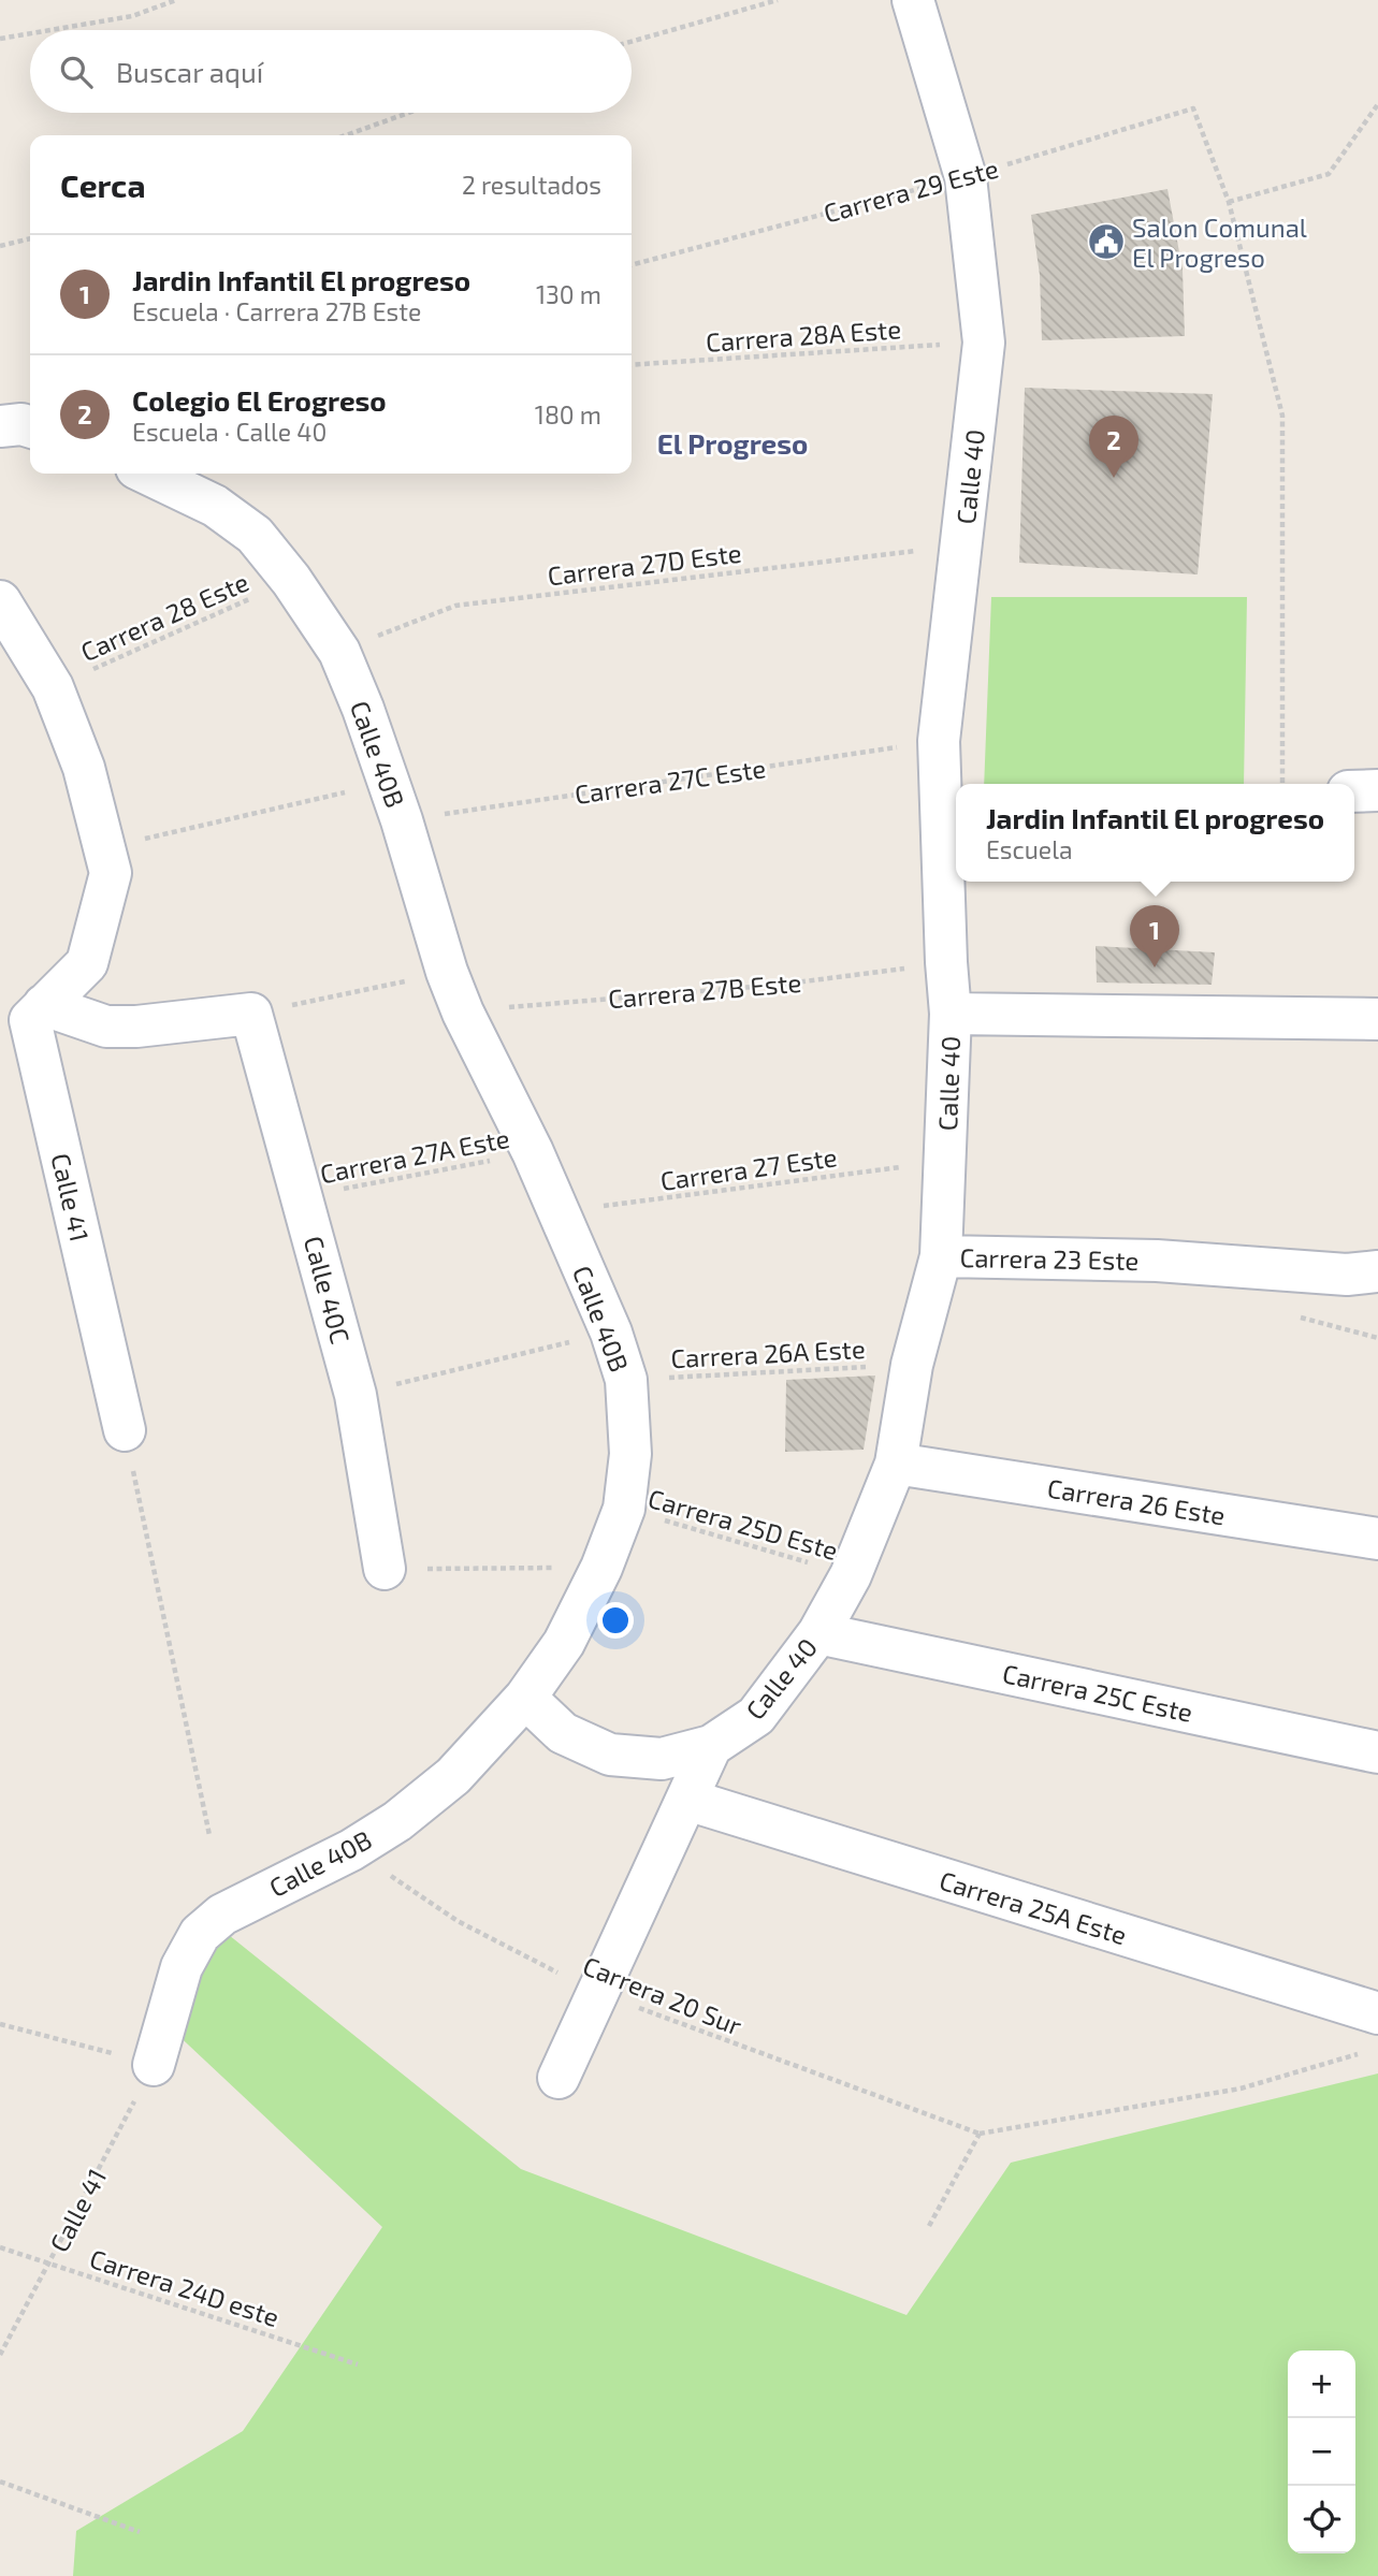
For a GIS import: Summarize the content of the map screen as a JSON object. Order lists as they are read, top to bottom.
{
  "streets": {
    "street": [
      "Calle 40",
      "Calle 40B",
      "Calle 41",
      "Carrera 23 Este",
      "Calle 40C",
      "Carrera 26 Este",
      "Carrera 25C Este",
      "Carrera 25A Este"
    ],
    "path": [
      "Carrera 29 Este",
      "Carrera 28A Este",
      "Carrera 27D Este",
      "Carrera 28 Este",
      "Carrera 27C Este",
      "Carrera 27B Este",
      "Carrera 27A Este",
      "Carrera 27 Este",
      "Carrera 26A Este",
      "Carrera 25D Este",
      "Carrera 20 Sur",
      "Carrera 24D este"
    ]
  },
  "crossings": [
    ["Carrera 29 Este", "Calle 40"],
    ["Carrera 28A Este", "Calle 40"],
    ["Calle 40", "Carrera 27D Este"],
    ["Calle 40", "Carrera 27C Este"],
    ["Calle 40", "Carrera 27B Este"],
    ["Calle 40", "Carrera 27 Este"],
    ["Calle 40", "Carrera 23 Este"],
    ["Calle 40", "Carrera 26A Este"],
    ["Calle 40", "Carrera 26 Este"],
    ["Calle 40", "Carrera 25D Este"],
    ["Calle 40", "Carrera 25C Este"],
    ["Carrera 27D Este", "Calle 40B"],
    ["Carrera 28 Este", "Calle 40B"],
    ["Calle 40B", "Carrera 27C Este"],
    ["Calle 40B", "Carrera 27B Este"],
    ["Calle 40B", "Carrera 27A Este"],
    ["Calle 40B", "Carrera 27 Este"],
    ["Calle 40B", "Calle 41"],
    ["Calle 40B", "Carrera 26A Este"],
    ["Calle 40B", "Carrera 25D Este"],
    ["Calle 40B", "Carrera 20 Sur"],
    ["Carrera 27A Este", "Calle 40C"],
    ["Calle 41", "Carrera 24D este"]
  ],
  "districts": ["El Progreso"],
  "places": {
    "public building": ["Salon Comunal El Progreso"]
  },
  "page": {
    "search": "Buscar aquí",
    "heading": ["Cerca", "2 resultados"],
    "list": [
      {
        "mark": "1",
        "name": "Jardin Infantil El progreso",
        "note": "Escuela · Carrera 27B Este",
        "value": "130 m"
      },
      {
        "mark": "2",
        "name": "Colegio El Erogreso",
        "note": "Escuela · Calle 40",
        "value": "180 m"
      }
    ],
    "pins": ["2", "1"],
    "popup": ["Jardin Infantil El progreso", "Escuela"],
    "map_buttons": ["+", "−"]
  }
}
